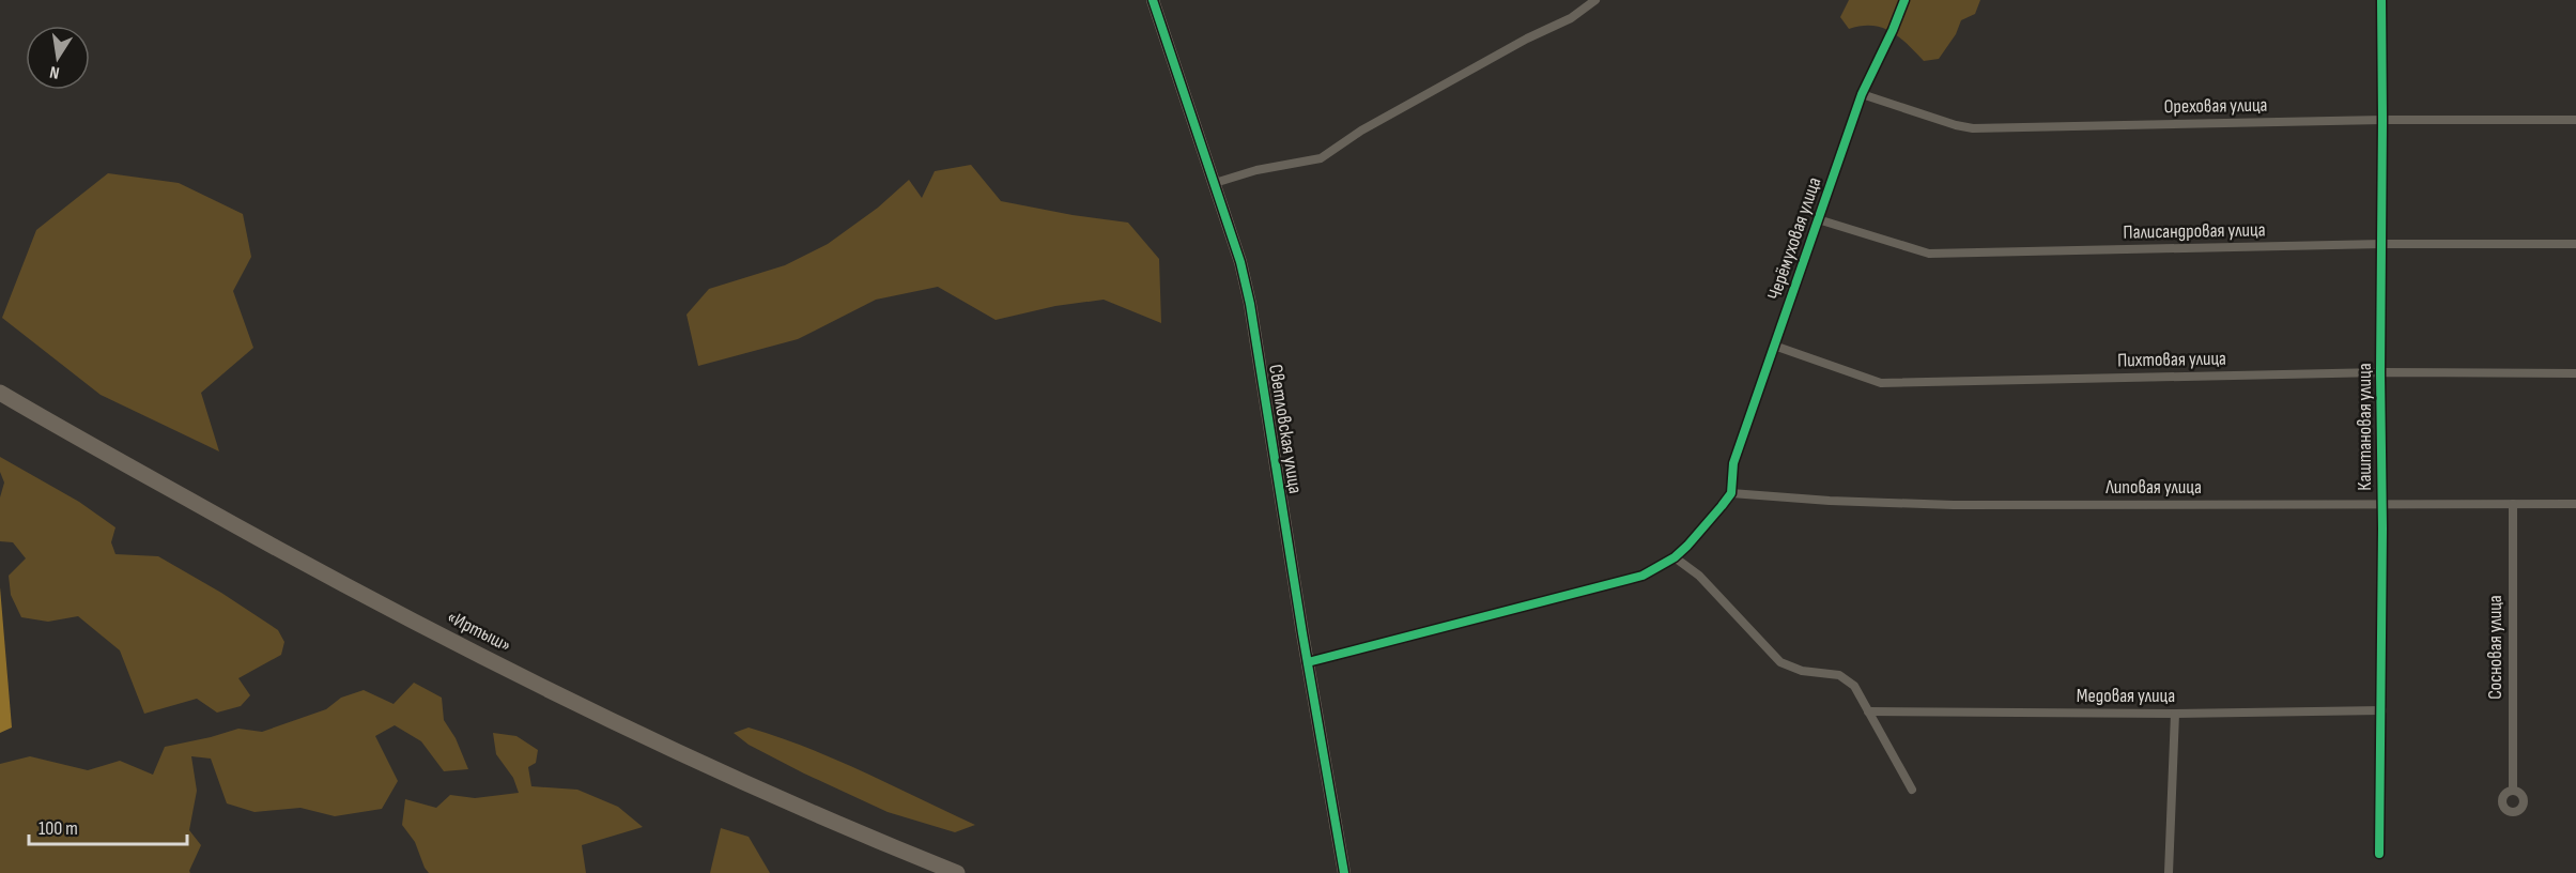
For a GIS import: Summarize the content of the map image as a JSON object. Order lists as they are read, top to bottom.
{
  "streets": {
    "highway": ["«Иртыш»"],
    "street": [
      "Ореховая улица",
      "Палисандровая улица",
      "Черёмуховая улица",
      "Пихтовая улица",
      "Каштановая улица",
      "Светловская улица",
      "Липовая улица",
      "Сосновая улица",
      "Медовая улица"
    ]
  },
  "crossings": [
    ["Ореховая улица", "Черёмуховая улица"],
    ["Ореховая улица", "Каштановая улица"],
    ["Палисандровая улица", "Черёмуховая улица"],
    ["Палисандровая улица", "Каштановая улица"],
    ["Черёмуховая улица", "Пихтовая улица"],
    ["Черёмуховая улица", "Липовая улица"],
    ["Пихтовая улица", "Каштановая улица"],
    ["Каштановая улица", "Липовая улица"],
    ["Каштановая улица", "Медовая улица"],
    ["Липовая улица", "Сосновая улица"]
  ],
  "scale_bar": "100 m",
  "north": "bottom"
}
